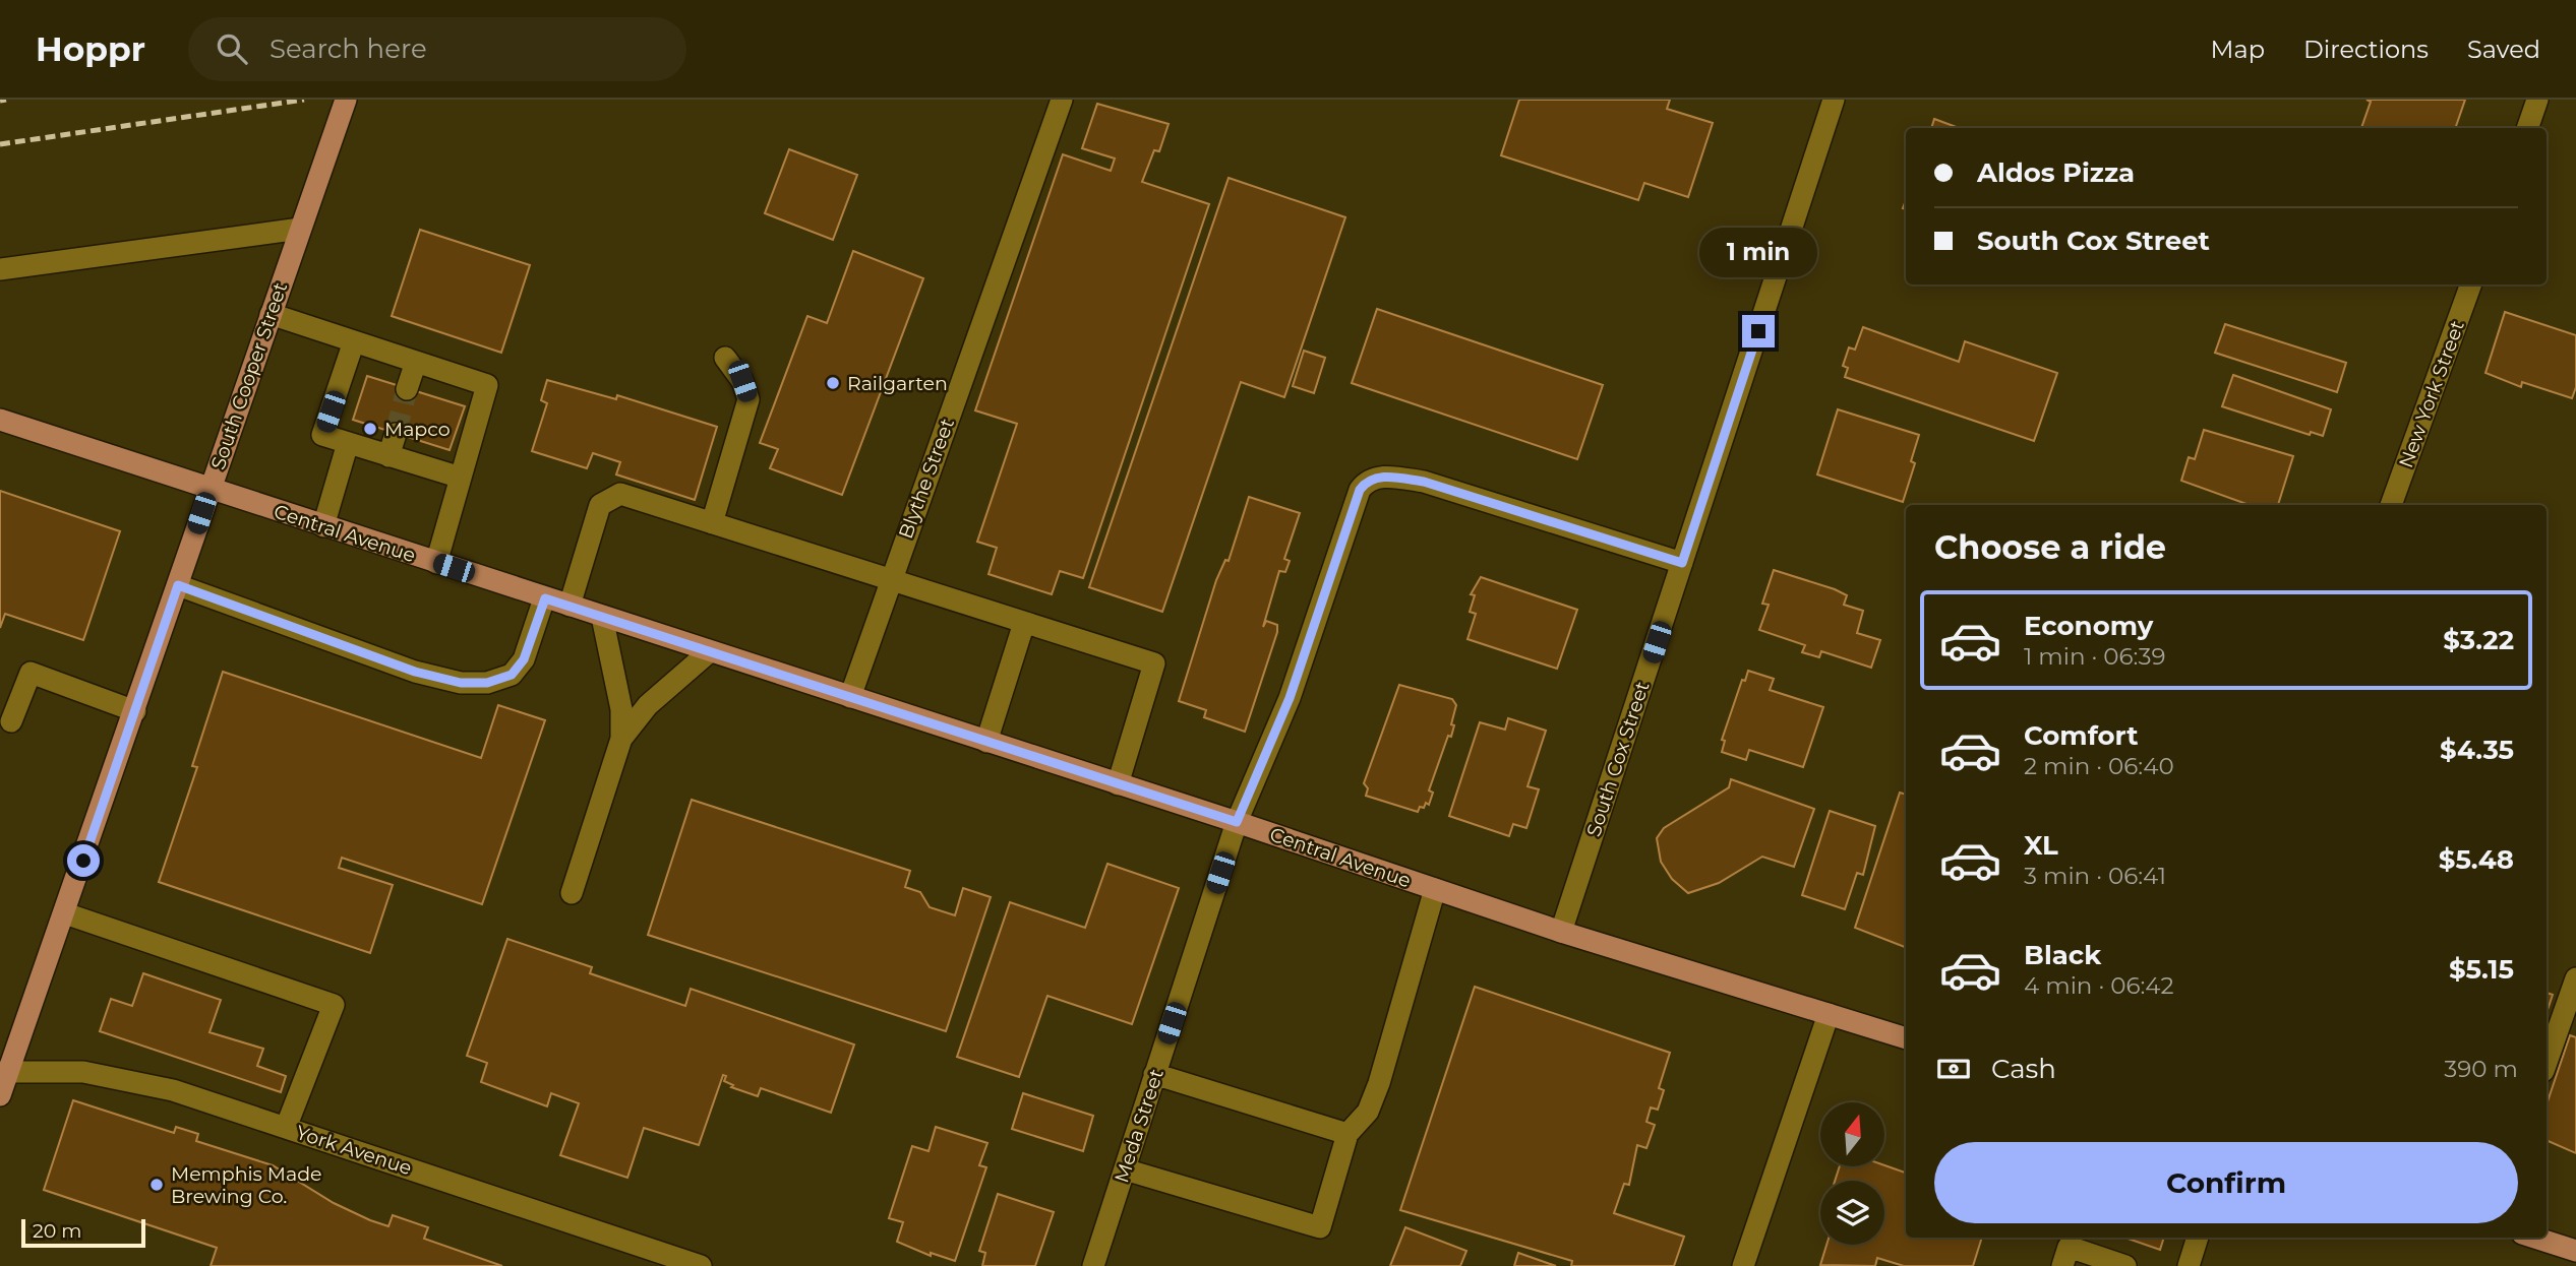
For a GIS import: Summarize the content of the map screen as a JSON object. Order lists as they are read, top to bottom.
{
  "streets": {
    "main road": ["South Cooper Street", "Central Avenue"],
    "street": [
      "New York Street",
      "Blythe Street",
      "South Cox Street",
      "Meda Street",
      "York Avenue"
    ]
  },
  "crossings": [
    ["South Cooper Street", "Central Avenue"],
    ["South Cooper Street", "York Avenue"],
    ["Blythe Street", "Central Avenue"],
    ["Central Avenue", "South Cox Street"],
    ["Central Avenue", "Meda Street"],
    ["South Cox Street", "Meda Street"]
  ],
  "places": ["Railgarten", "Mapco", "Memphis Made Brewing Co."],
  "scale_bar": "20 m",
  "north": "top",
  "page": {
    "header": "Hoppr",
    "search": "Search here",
    "nav": ["Map", "Directions", "Saved"],
    "banner": ["Aldos Pizza", "South Cox Street"],
    "bubble": "1 min",
    "heading": "Choose a ride",
    "list": [
      {
        "name": "Economy",
        "note": "1 min · 06:39",
        "value": "$3.22"
      },
      {
        "name": "Comfort",
        "note": "2 min · 06:40",
        "value": "$4.35"
      },
      {
        "name": "XL",
        "note": "3 min · 06:41",
        "value": "$5.48"
      },
      {
        "name": "Black",
        "note": "4 min · 06:42",
        "value": "$5.15"
      }
    ],
    "pay": ["Cash", "390 m"],
    "buttons": "Confirm",
    "scale": "20 m"
  }
}
